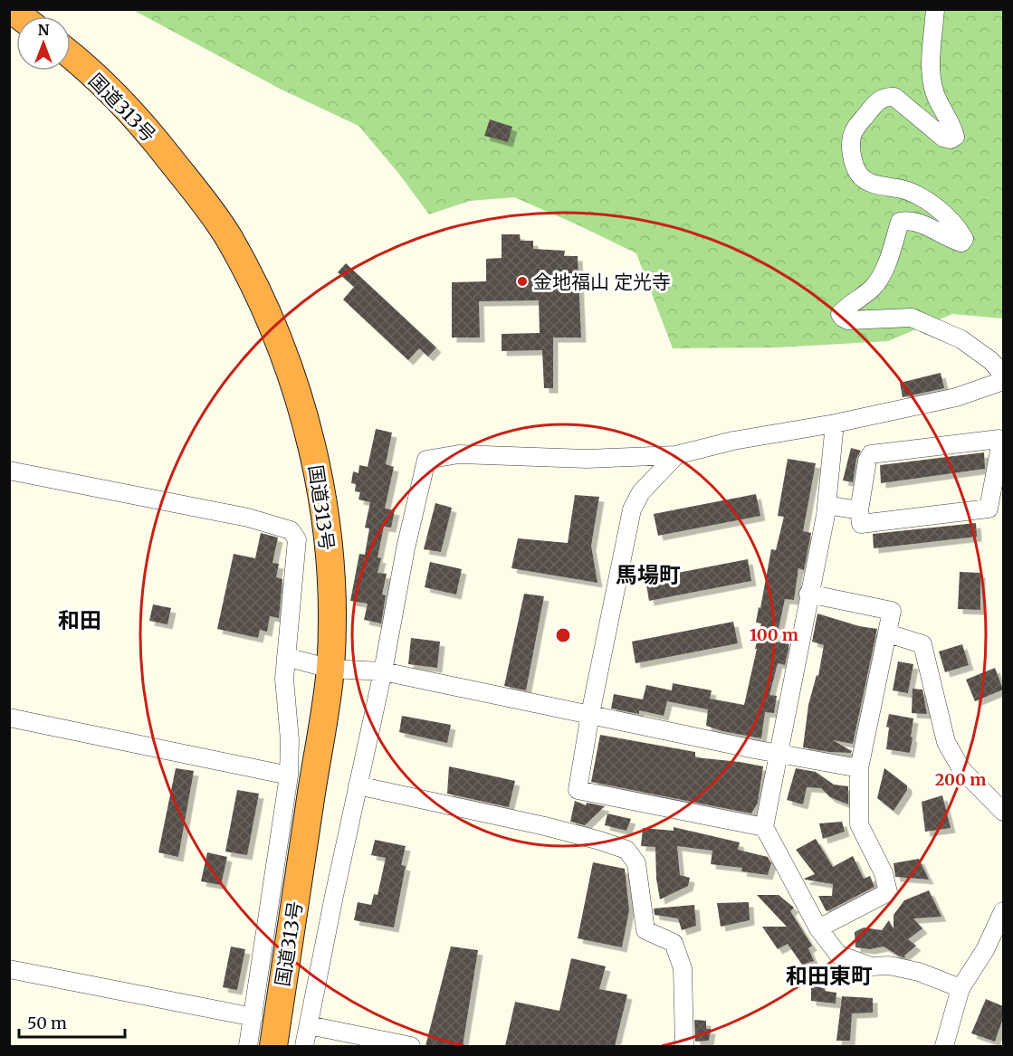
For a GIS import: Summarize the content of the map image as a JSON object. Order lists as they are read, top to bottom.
{
  "streets": {
    "highway": ["国道313号"]
  },
  "districts": ["馬場町", "和田", "和田東町"],
  "places": ["金地福山 定光寺"],
  "scale_bar": "50 m",
  "north": "top",
  "rings": ["100 m", "200 m"]
}
